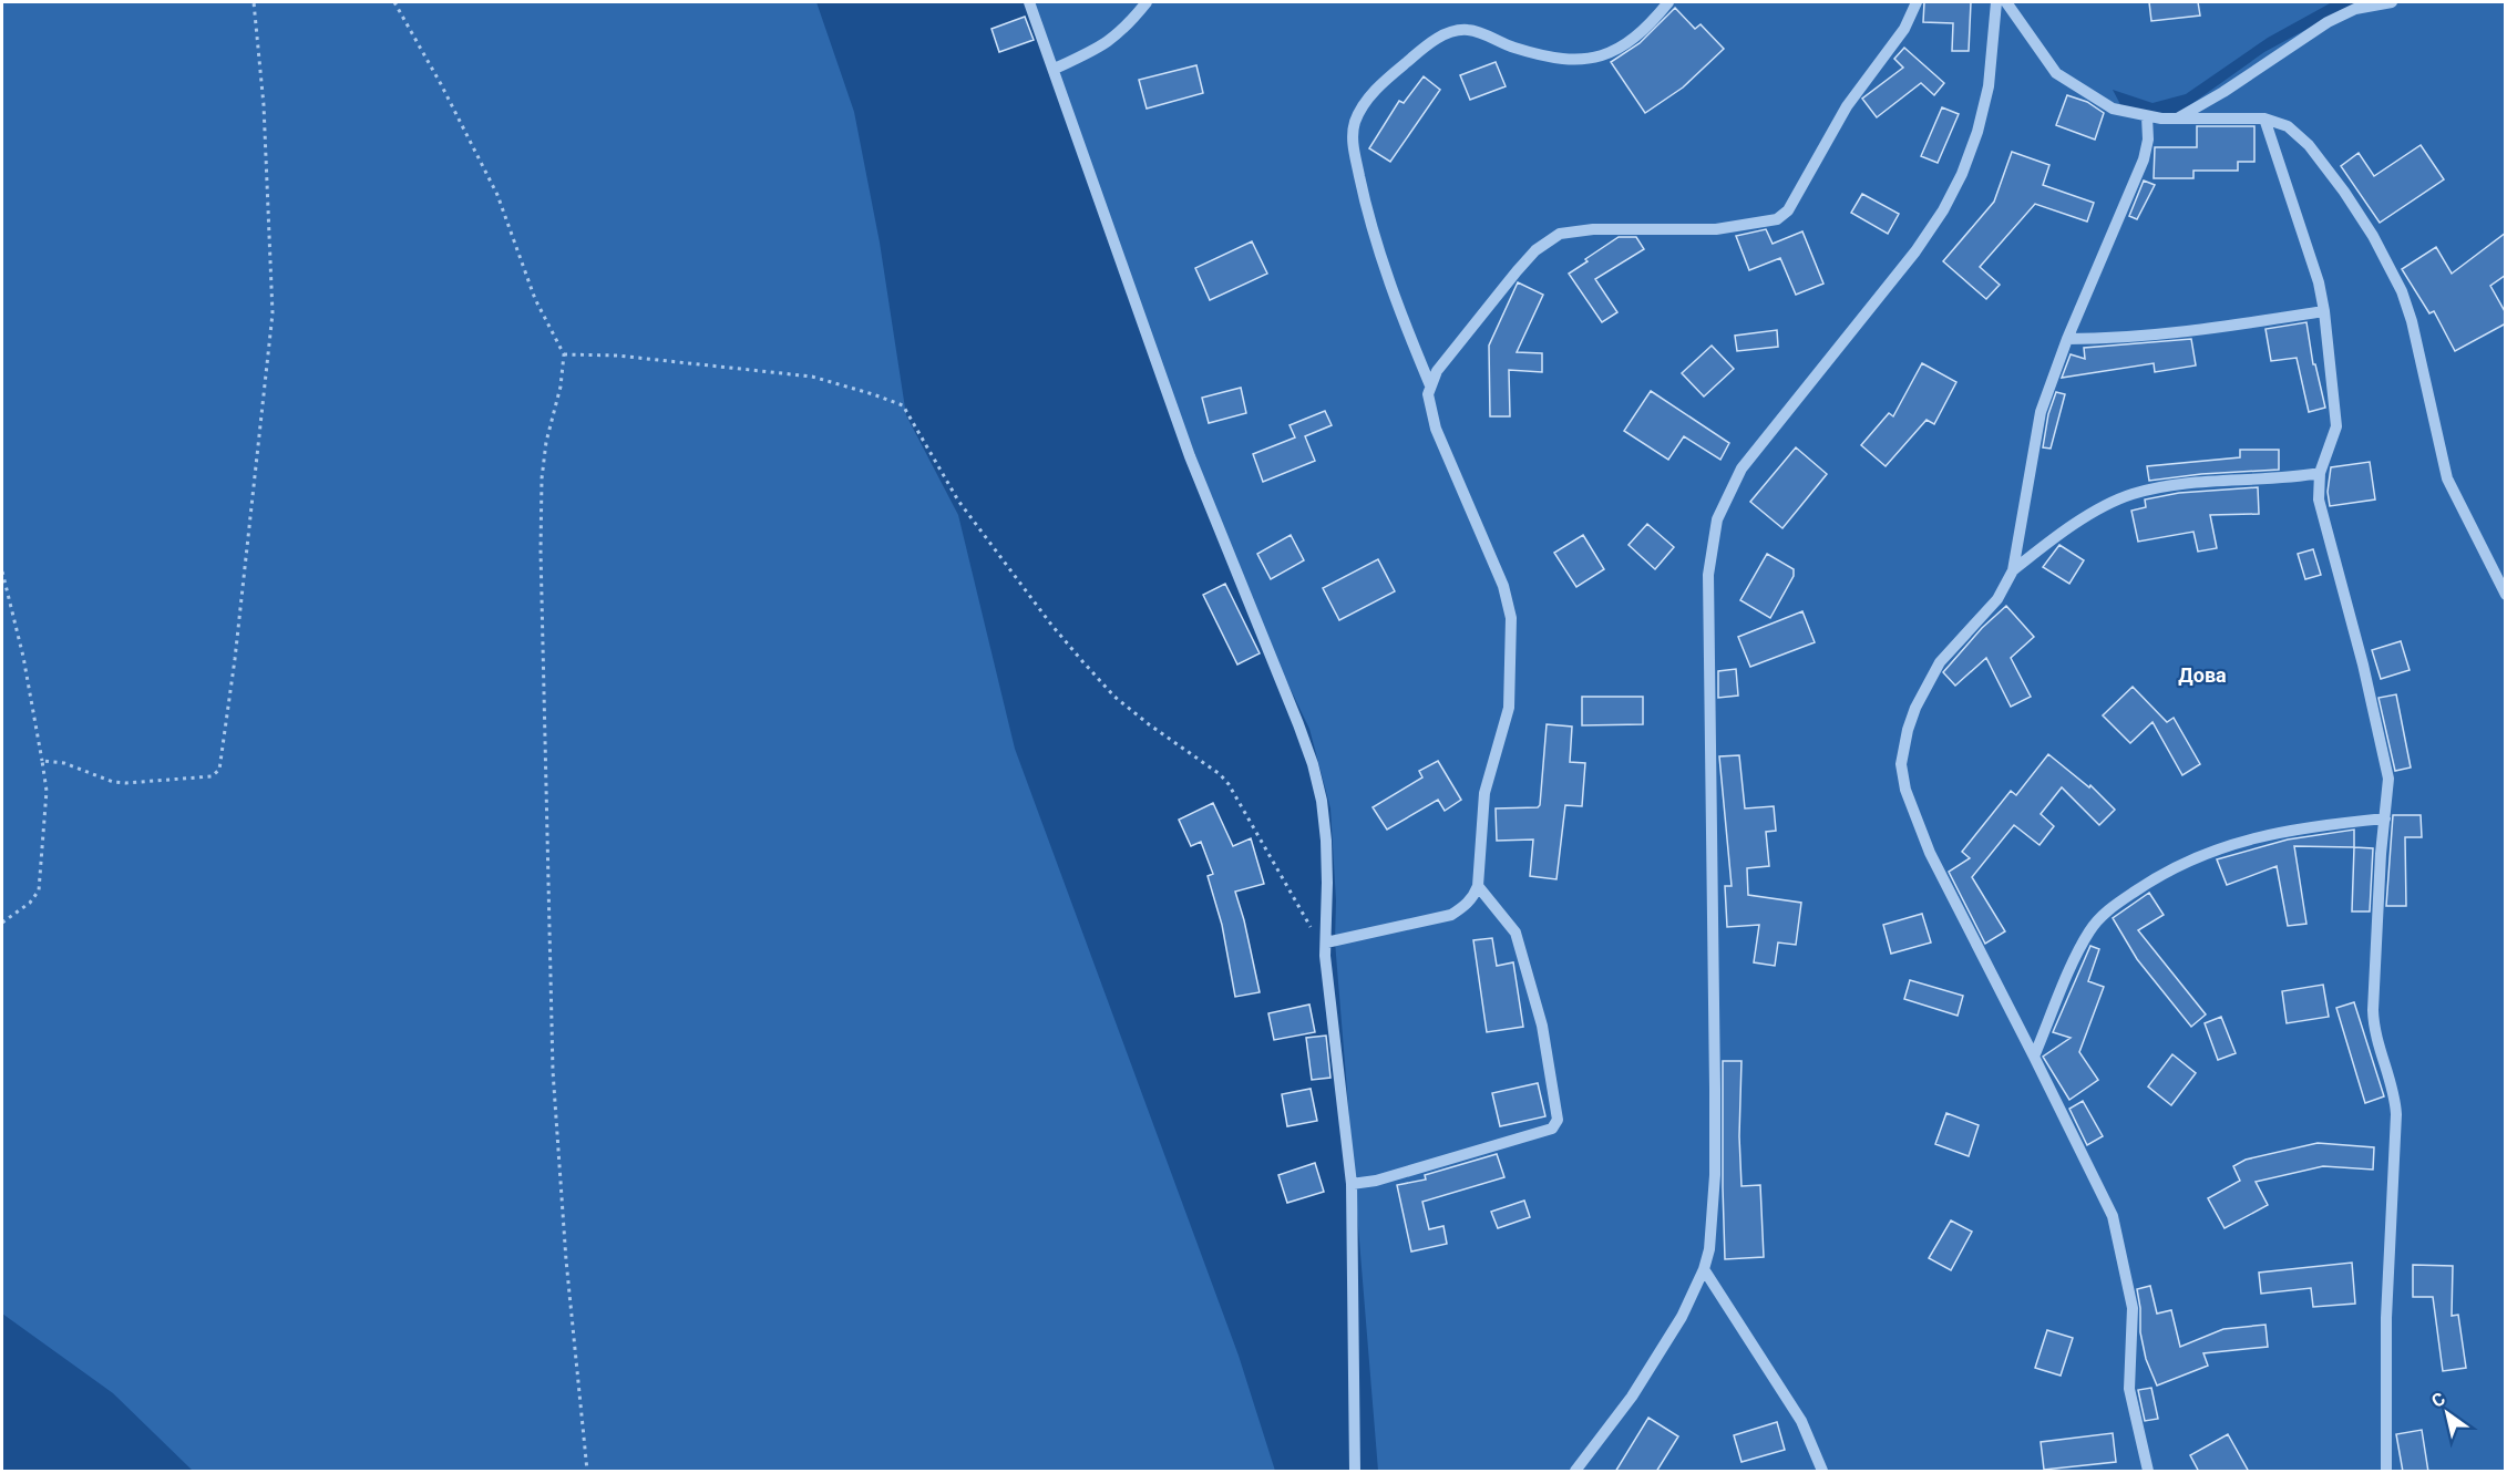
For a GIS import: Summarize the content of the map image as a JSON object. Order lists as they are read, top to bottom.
{
  "districts": ["Дова"],
  "north": "top left"
}
